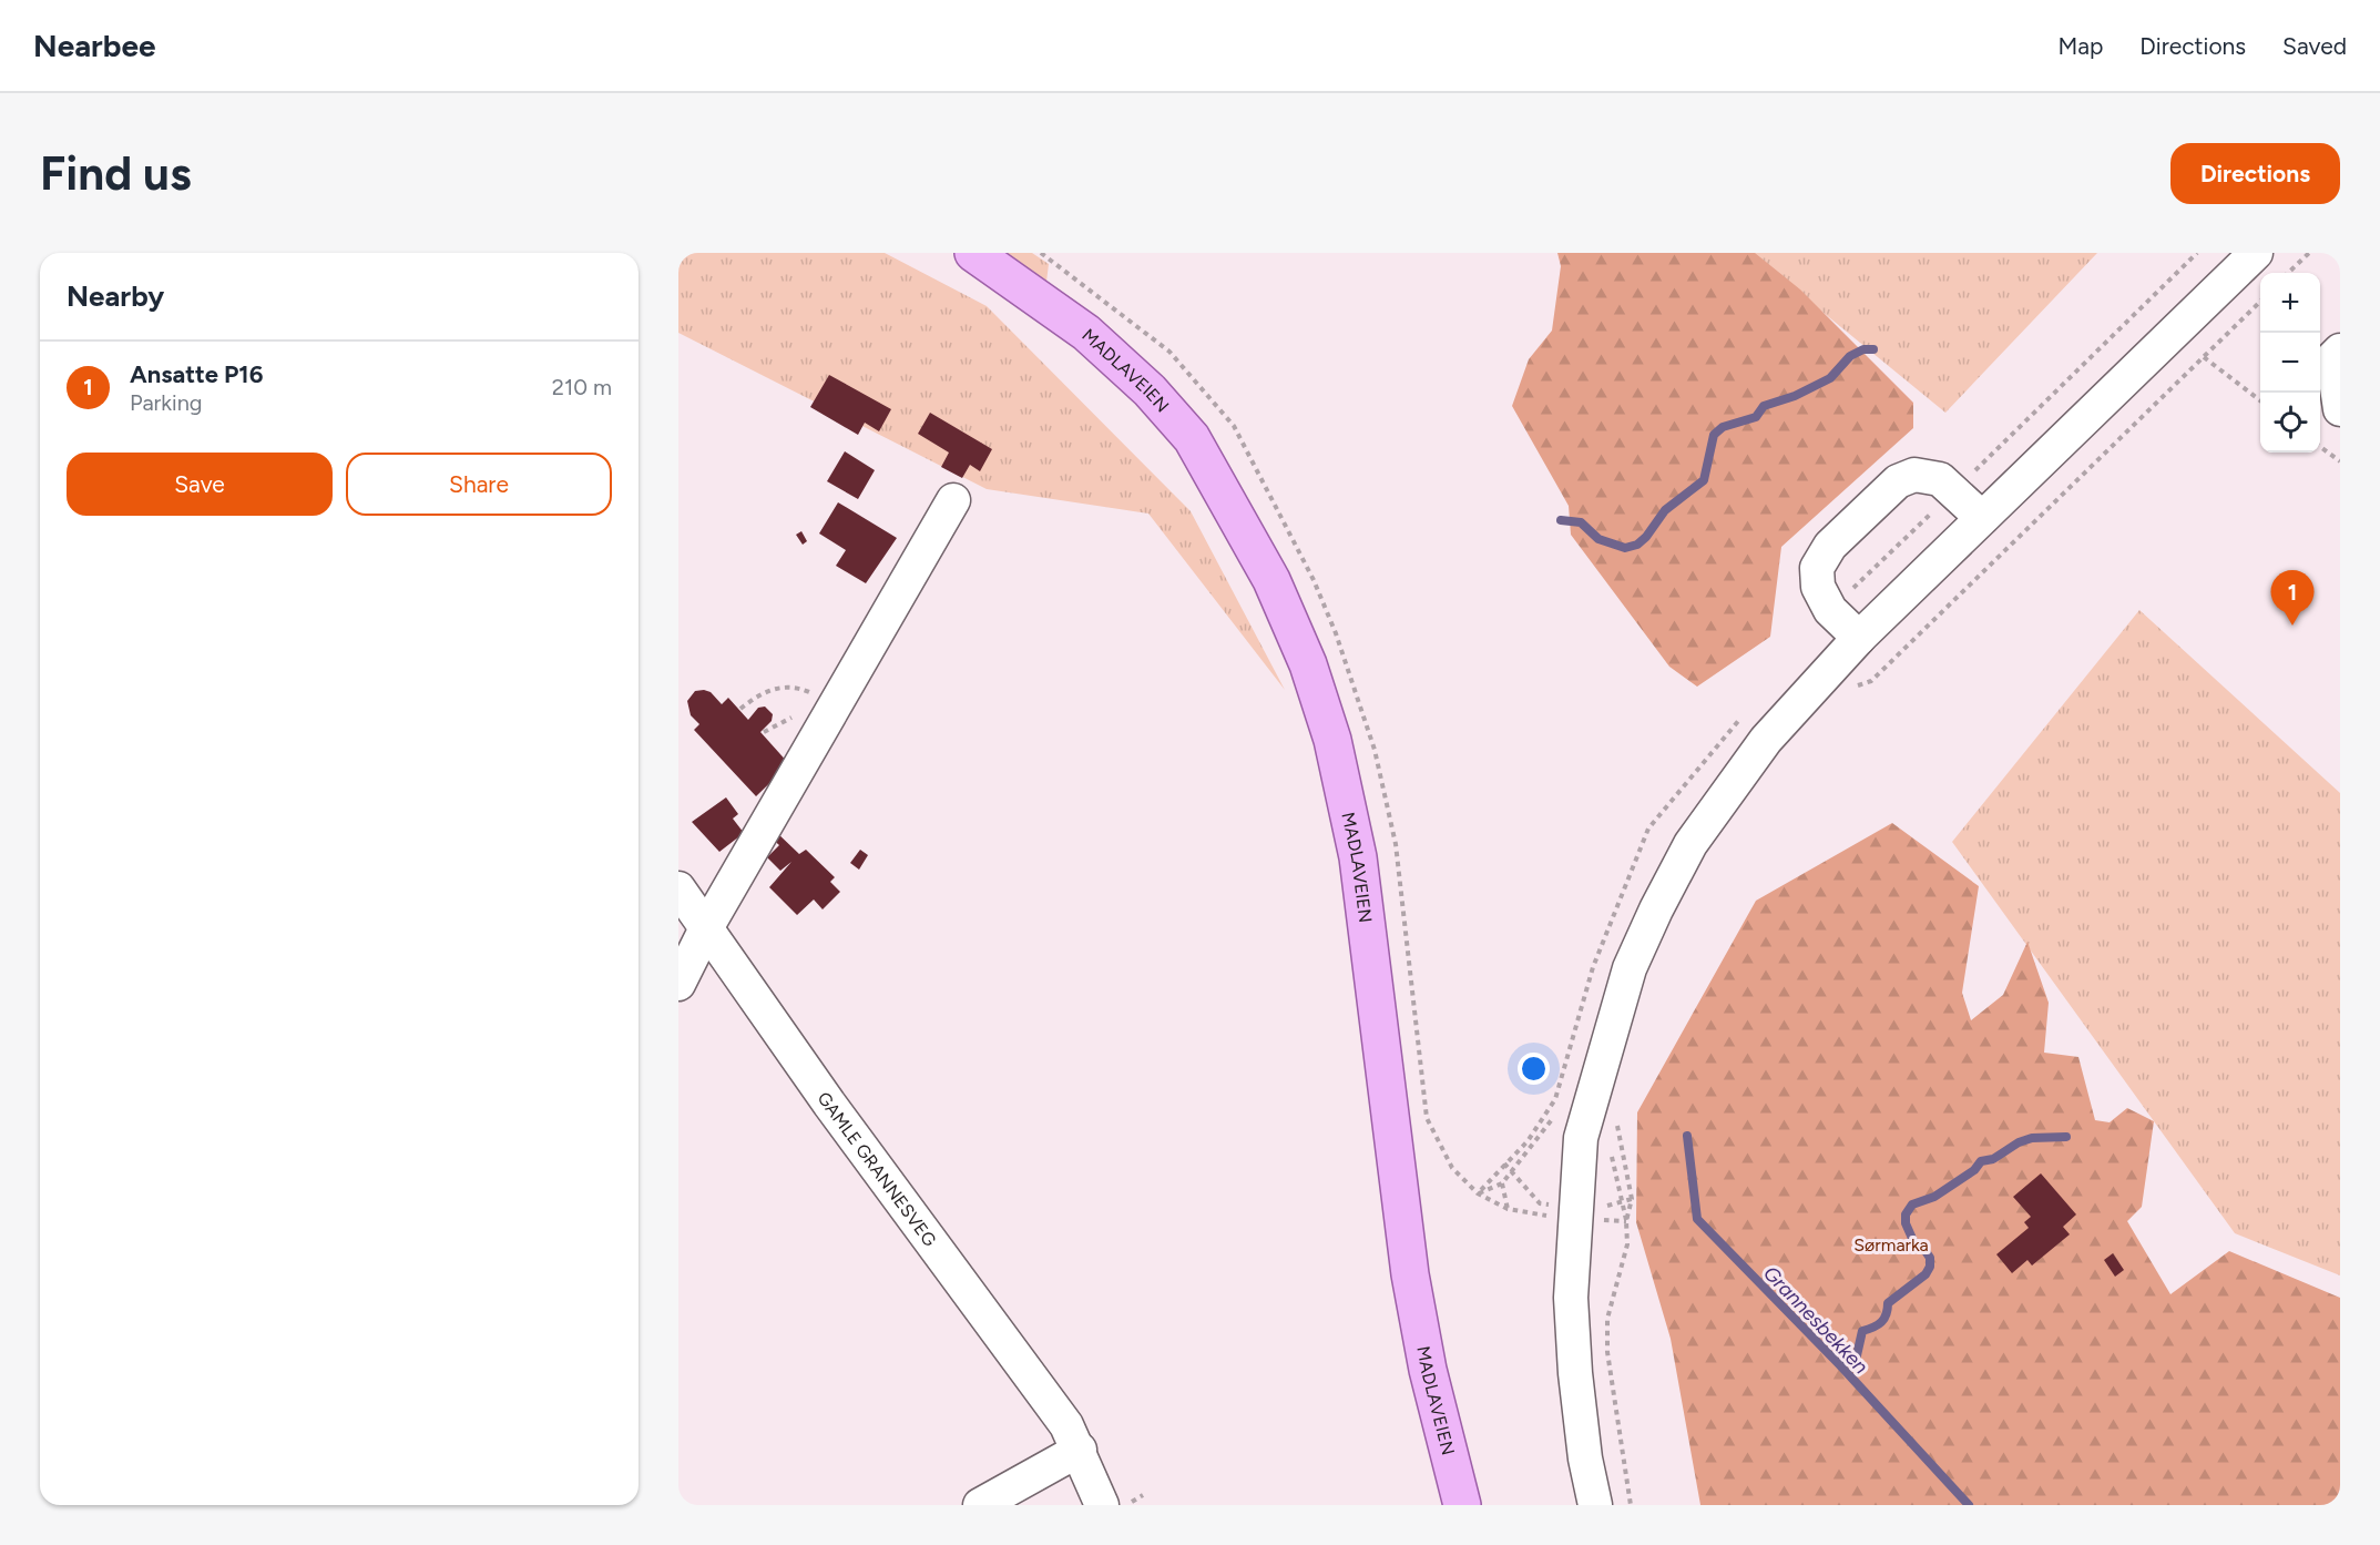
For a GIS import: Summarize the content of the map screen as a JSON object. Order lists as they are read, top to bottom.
{
  "streets": {
    "main road": ["MADLAVEIEN"],
    "street": ["GAMLE GRANNESVEG"]
  },
  "water": ["Grannesbekken"],
  "parks": ["Sørmarka"],
  "page": {
    "header": "Nearbee",
    "nav": ["Map", "Directions", "Saved"],
    "buttons": [
      "Directions",
      ["Save", "Share"]
    ],
    "title": "Find us",
    "heading": "Nearby",
    "map_buttons": ["+", "−"],
    "list": [
      {
        "mark": "1",
        "name": "Ansatte P16",
        "note": "Parking",
        "value": "210 m"
      }
    ],
    "pins": "1"
  }
}
